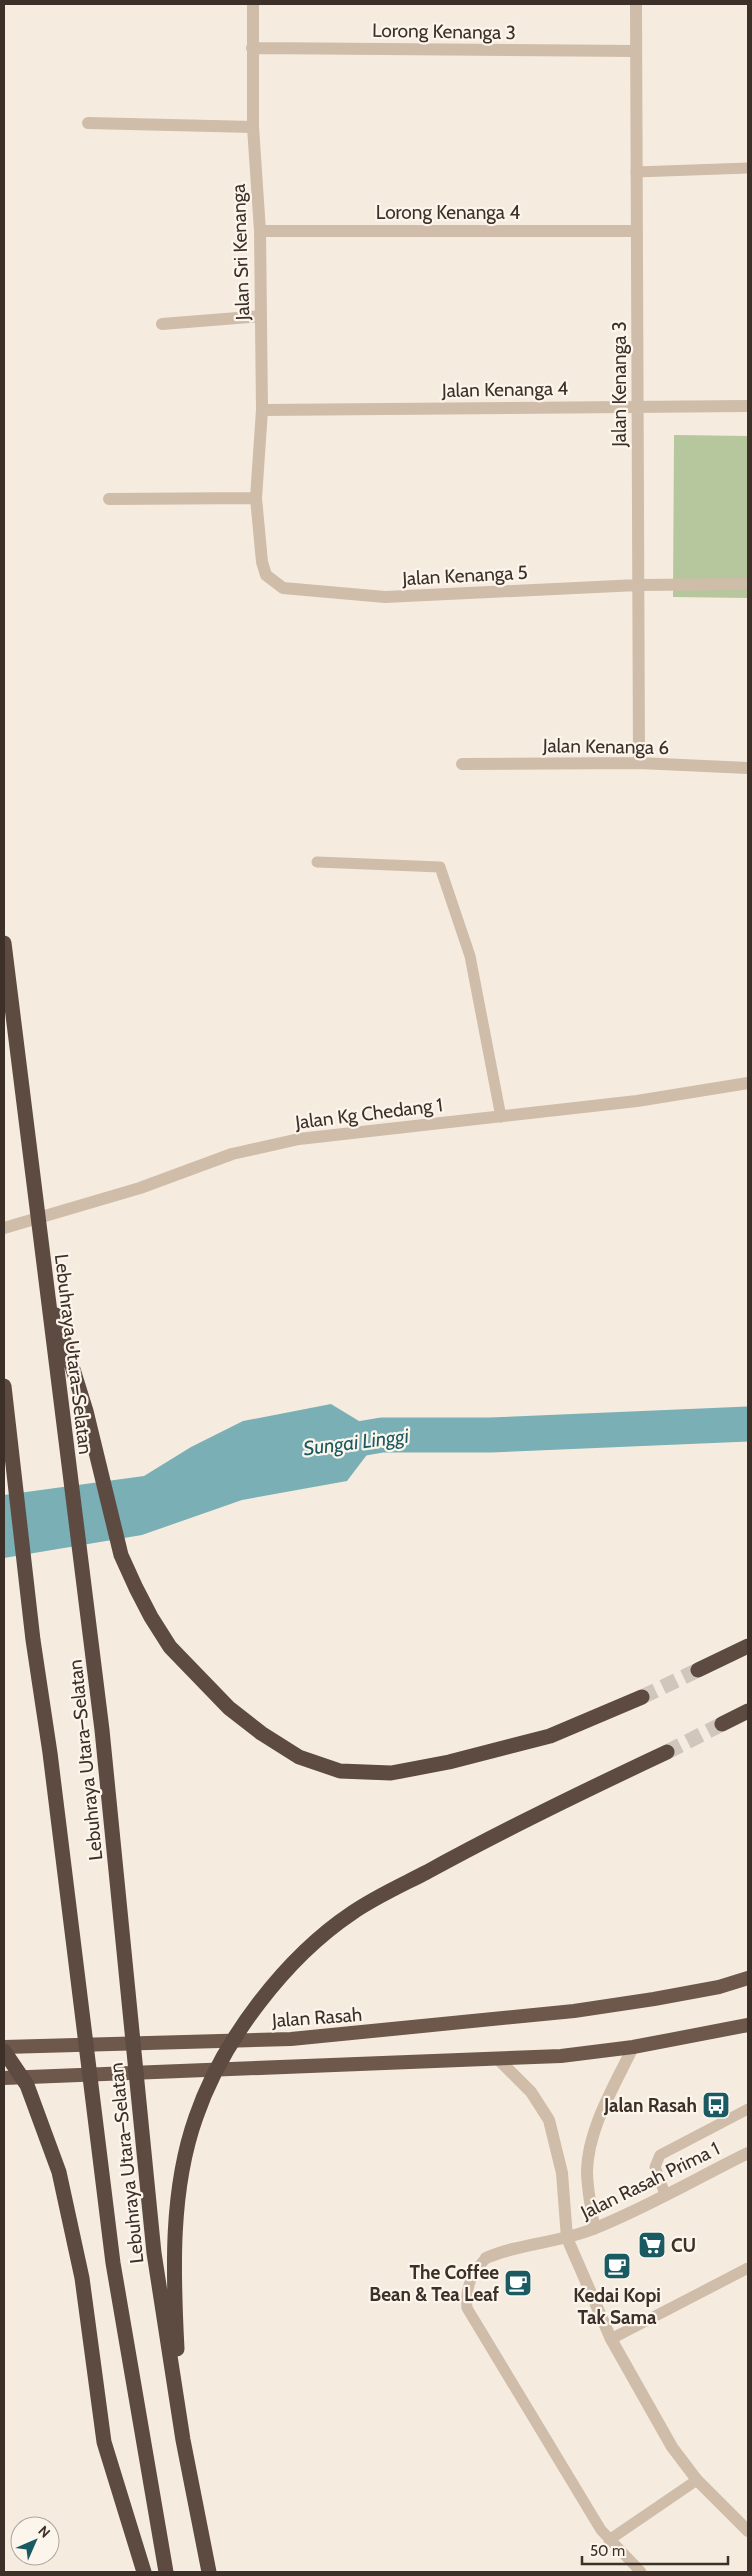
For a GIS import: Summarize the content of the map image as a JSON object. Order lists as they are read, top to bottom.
{
  "streets": {
    "highway": ["Lebuhraya Utara–Selatan", "Jalan Rasah"],
    "street": [
      "Lorong Kenanga 3",
      "Lorong Kenanga 4",
      "Jalan Sri Kenanga",
      "Jalan Kenanga 3",
      "Jalan Kenanga 4",
      "Jalan Kenanga 5",
      "Jalan Kenanga 6",
      "Jalan Kg Chedang 1",
      "Jalan Rasah Prima 1"
    ]
  },
  "crossings": [
    ["Lorong Kenanga 3", "Jalan Sri Kenanga"],
    ["Lorong Kenanga 3", "Jalan Kenanga 3"],
    ["Lorong Kenanga 4", "Jalan Sri Kenanga"],
    ["Lorong Kenanga 4", "Jalan Kenanga 3"],
    ["Jalan Sri Kenanga", "Jalan Kenanga 4"],
    ["Jalan Sri Kenanga", "Jalan Kenanga 5"],
    ["Jalan Kenanga 3", "Jalan Kenanga 4"],
    ["Jalan Kenanga 3", "Jalan Kenanga 5"],
    ["Jalan Kenanga 3", "Jalan Kenanga 6"]
  ],
  "water": ["Sungai Linggi"],
  "places": {
    "bus stop": ["Jalan Rasah"],
    "supermarket": ["CU"],
    "cafe": ["Kedai Kopi Tak Sama", "The Coffee Bean & Tea Leaf"]
  },
  "scale_bar": "50 m",
  "north": "top right"
}
